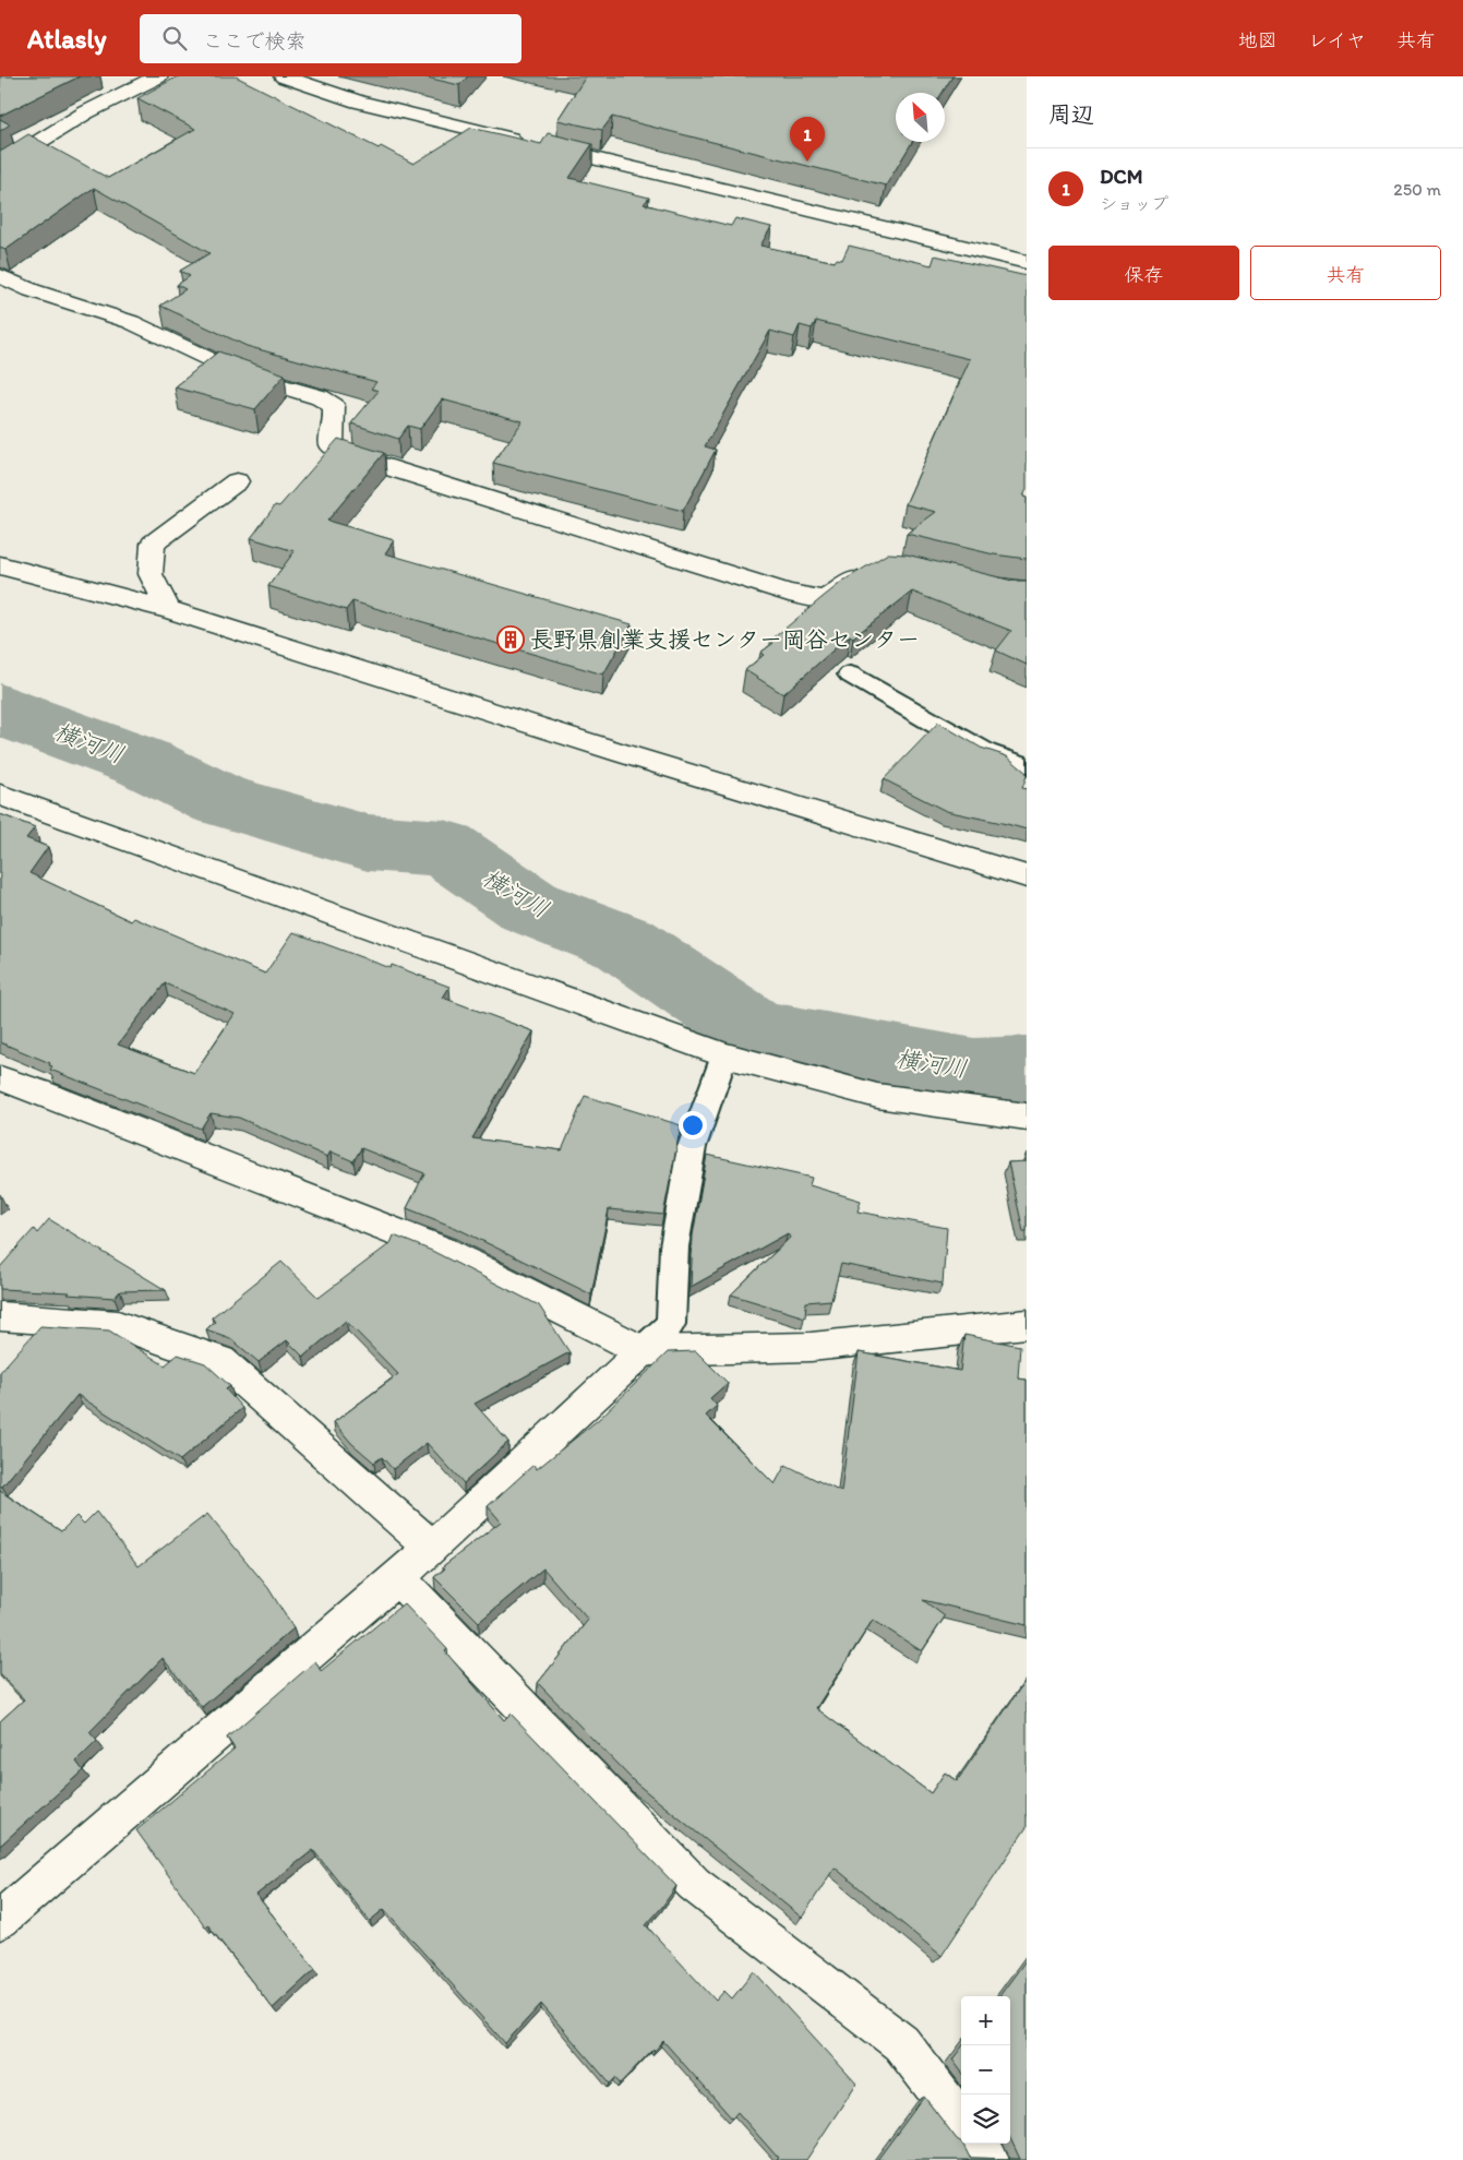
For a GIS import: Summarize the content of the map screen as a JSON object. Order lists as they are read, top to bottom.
{
  "water": ["横河川"],
  "places": {
    "building": ["長野県創業支援センター岡谷センター"]
  },
  "north": "top left",
  "page": {
    "header": "Atlasly",
    "search": "ここで検索",
    "nav": ["地図", "レイヤ", "共有"],
    "heading": "周辺",
    "pins": "1",
    "list": [
      {
        "mark": "1",
        "name": "DCM",
        "note": "ショップ",
        "value": "250 m"
      }
    ],
    "buttons": ["保存", "共有"],
    "map_buttons": ["+", "−"]
  }
}
